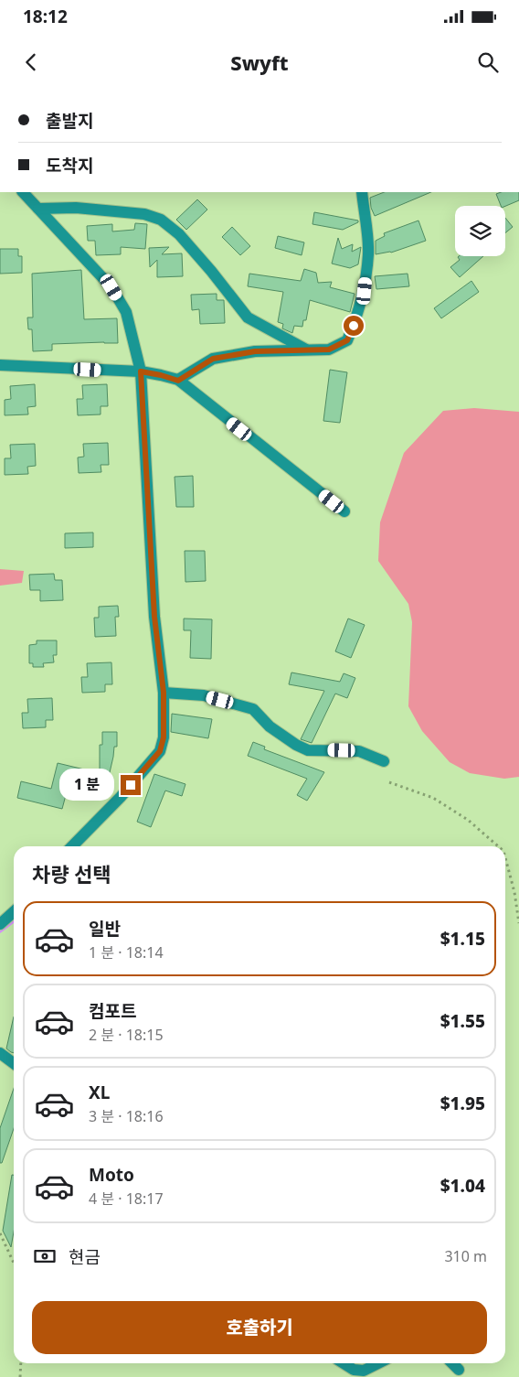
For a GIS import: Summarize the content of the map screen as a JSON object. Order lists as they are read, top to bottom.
{
  "page": {
    "status": "18:12",
    "header": "Swyft",
    "banner": ["출발지", "도착지"],
    "bubble": "1 분",
    "heading": "차량 선택",
    "list": [
      {
        "name": "일반",
        "note": "1 분 · 18:14",
        "value": "$1.15"
      },
      {
        "name": "컴포트",
        "note": "2 분 · 18:15",
        "value": "$1.55"
      },
      {
        "name": "XL",
        "note": "3 분 · 18:16",
        "value": "$1.95"
      },
      {
        "name": "Moto",
        "note": "4 분 · 18:17",
        "value": "$1.04"
      }
    ],
    "pay": ["현금", "310 m"],
    "buttons": "호출하기"
  }
}
